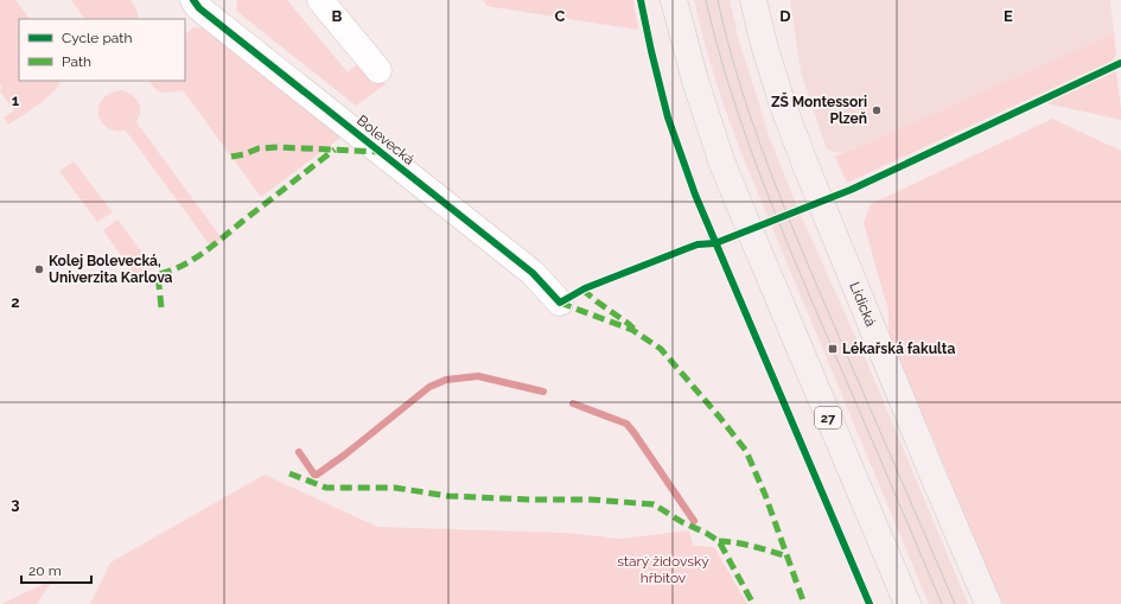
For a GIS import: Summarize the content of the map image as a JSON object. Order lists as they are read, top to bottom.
{
  "streets": {
    "main road": ["Lidická", "27"],
    "street": ["Bolevecká"]
  },
  "parks": ["starý židovský hřbitov"],
  "places": {
    "other": ["ZŠ Montessori Plzeň", "Kolej Bolevecká, Univerzita Karlova"],
    "transit": ["Lékařská fakulta"]
  },
  "legend": ["Cycle path", "Path"],
  "scale_bar": "20 m",
  "grid": {
    "columns": [
      "B",
      "C",
      "D",
      "E"
    ],
    "rows": ["1", "2", "3"]
  }
}
